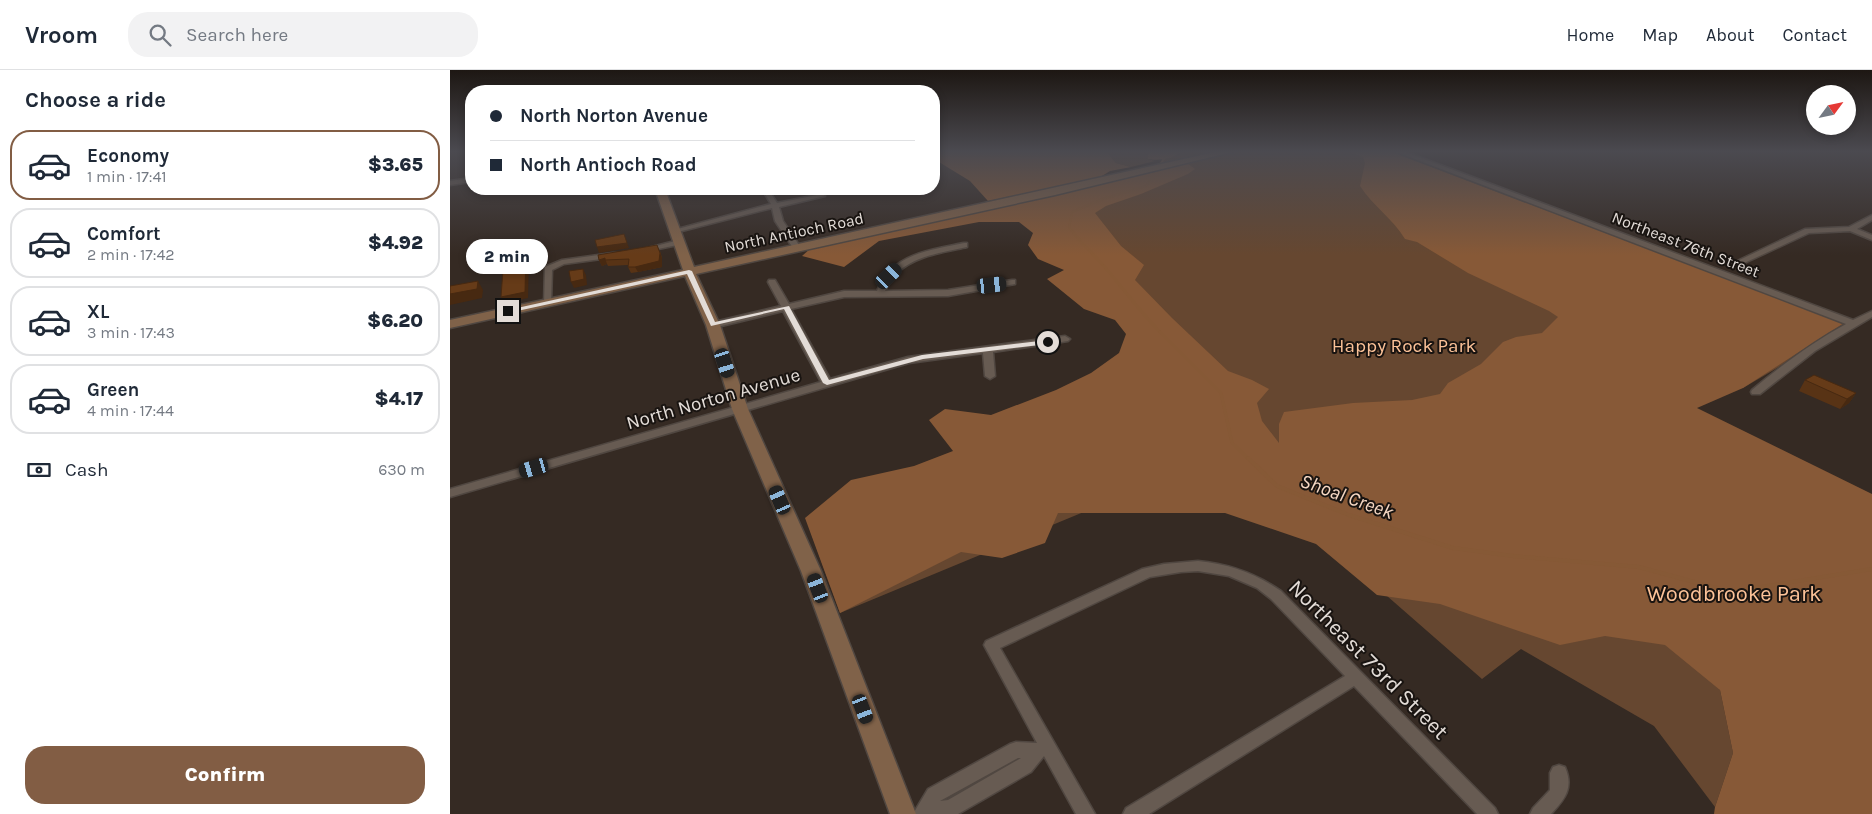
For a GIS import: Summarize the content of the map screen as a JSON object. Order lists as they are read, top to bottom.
{
  "streets": {
    "main road": ["North Antioch Road"],
    "street": ["Northeast 76th Street", "North Norton Avenue", "Northeast 73rd Street"]
  },
  "water": ["Shoal Creek"],
  "parks": ["Happy Rock Park", "Woodbrooke Park"],
  "north": "top right",
  "page": {
    "header": "Vroom",
    "search": "Search here",
    "nav": [
      "Home",
      "Map",
      "About",
      "Contact"
    ],
    "heading": "Choose a ride",
    "banner": ["North Norton Avenue", "North Antioch Road"],
    "list": [
      {
        "name": "Economy",
        "note": "1 min · 17:41",
        "value": "$3.65"
      },
      {
        "name": "Comfort",
        "note": "2 min · 17:42",
        "value": "$4.92"
      },
      {
        "name": "XL",
        "note": "3 min · 17:43",
        "value": "$6.20"
      },
      {
        "name": "Green",
        "note": "4 min · 17:44",
        "value": "$4.17"
      }
    ],
    "bubble": "2 min",
    "pay": ["Cash", "630 m"],
    "buttons": "Confirm"
  }
}
